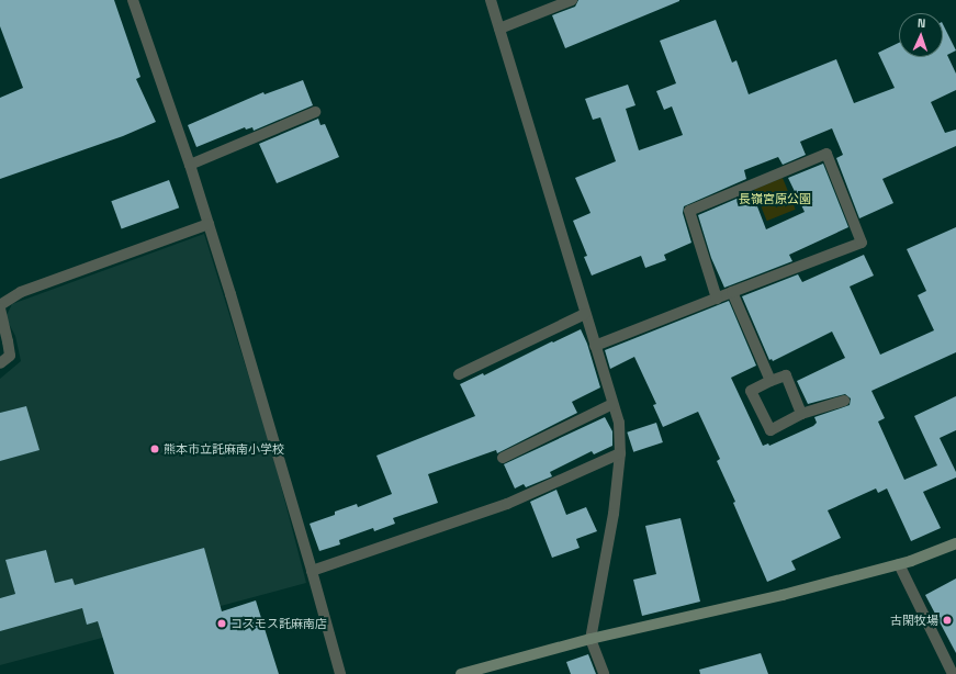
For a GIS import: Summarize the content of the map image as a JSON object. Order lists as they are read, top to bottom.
{
  "parks": ["長嶺宮原公園"],
  "places": ["熊本市立託麻南小学校", "古閑牧場", "コスモス託麻南店"],
  "north": "top"
}
